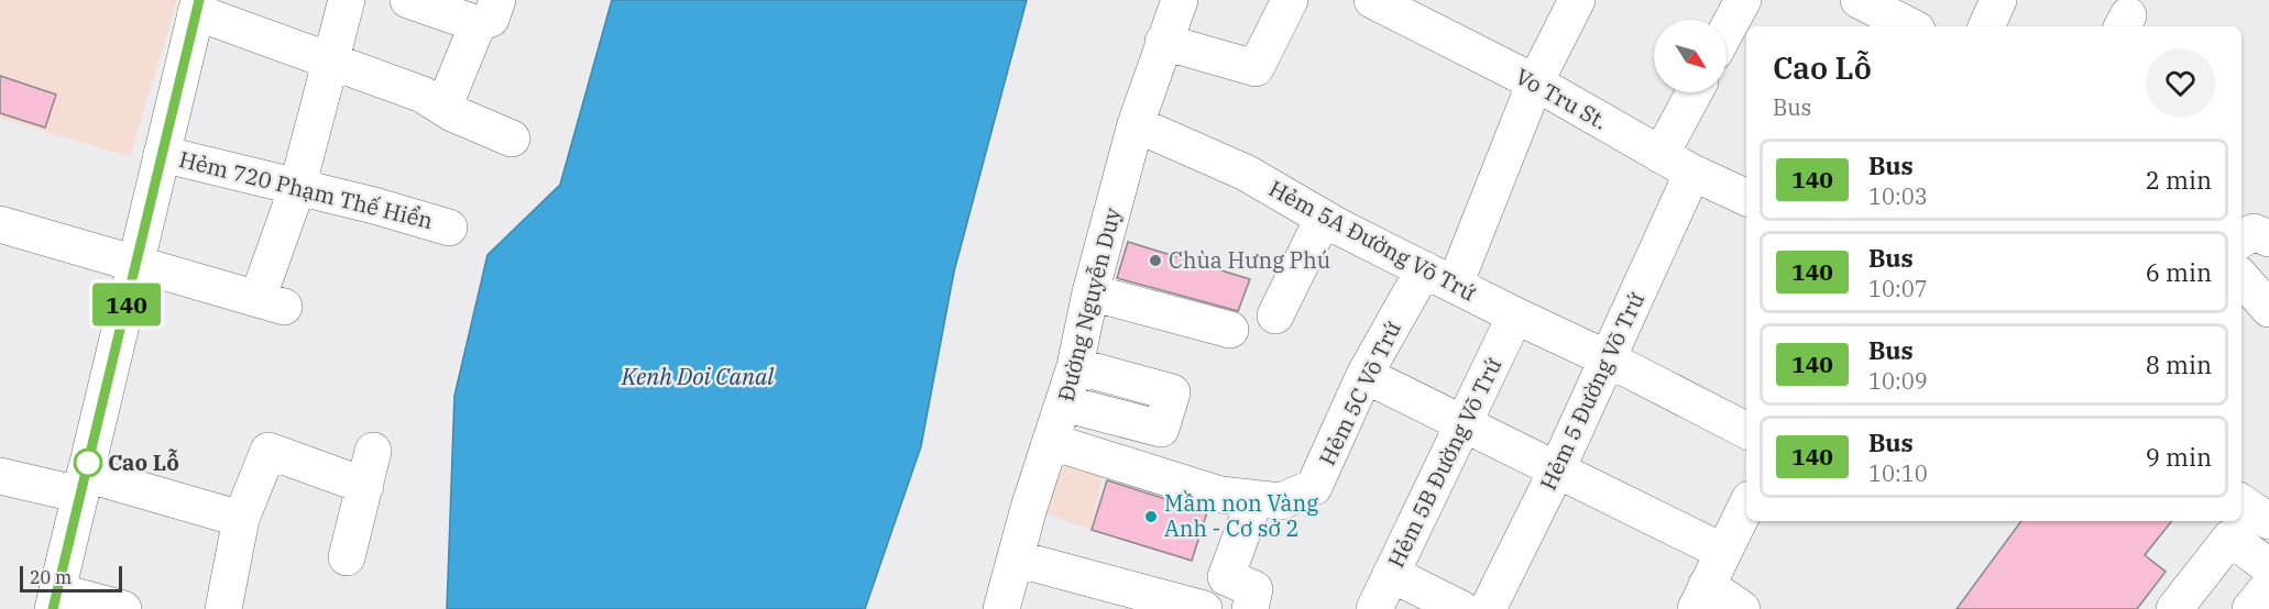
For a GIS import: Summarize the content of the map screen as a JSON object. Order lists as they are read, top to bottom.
{
  "streets": {
    "street": [
      "Vo Tru St.",
      "Hẻm 720 Phạm Thế Hiển",
      "Hẻm 5A Đường Võ Trứ",
      "Đường Nguyễn Duy",
      "Hẻm 5 Đường Võ Trứ",
      "Hẻm 5C Võ Trứ",
      "Hẻm 5B Đường Võ Trứ"
    ]
  },
  "crossings": [
    ["Vo Tru St.", "Hẻm 5 Đường Võ Trứ"],
    ["Vo Tru St.", "Hẻm 5C Võ Trứ"],
    ["Hẻm 5A Đường Võ Trứ", "Đường Nguyễn Duy"],
    ["Hẻm 5A Đường Võ Trứ", "Hẻm 5 Đường Võ Trứ"],
    ["Hẻm 5A Đường Võ Trứ", "Hẻm 5C Võ Trứ"],
    ["Hẻm 5A Đường Võ Trứ", "Hẻm 5B Đường Võ Trứ"],
    ["Đường Nguyễn Duy", "Hẻm 5C Võ Trứ"]
  ],
  "water": ["Kenh Doi Canal"],
  "places": ["Chùa Hưng Phú", "Cao Lỗ", "Mầm non Vàng Anh - Cơ sở 2"],
  "lines": ["bus line 140"],
  "scale_bar": "20 m",
  "north": "bottom right",
  "page": {
    "on_map": "140",
    "heading": ["Cao Lỗ", "Bus"],
    "list": [
      {
        "mark": "140",
        "name": "Bus",
        "note": "10:03",
        "value": "2 min"
      },
      {
        "mark": "140",
        "name": "Bus",
        "note": "10:07",
        "value": "6 min"
      },
      {
        "mark": "140",
        "name": "Bus",
        "note": "10:09",
        "value": "8 min"
      },
      {
        "mark": "140",
        "name": "Bus",
        "note": "10:10",
        "value": "9 min"
      }
    ],
    "scale": "20 m"
  }
}
